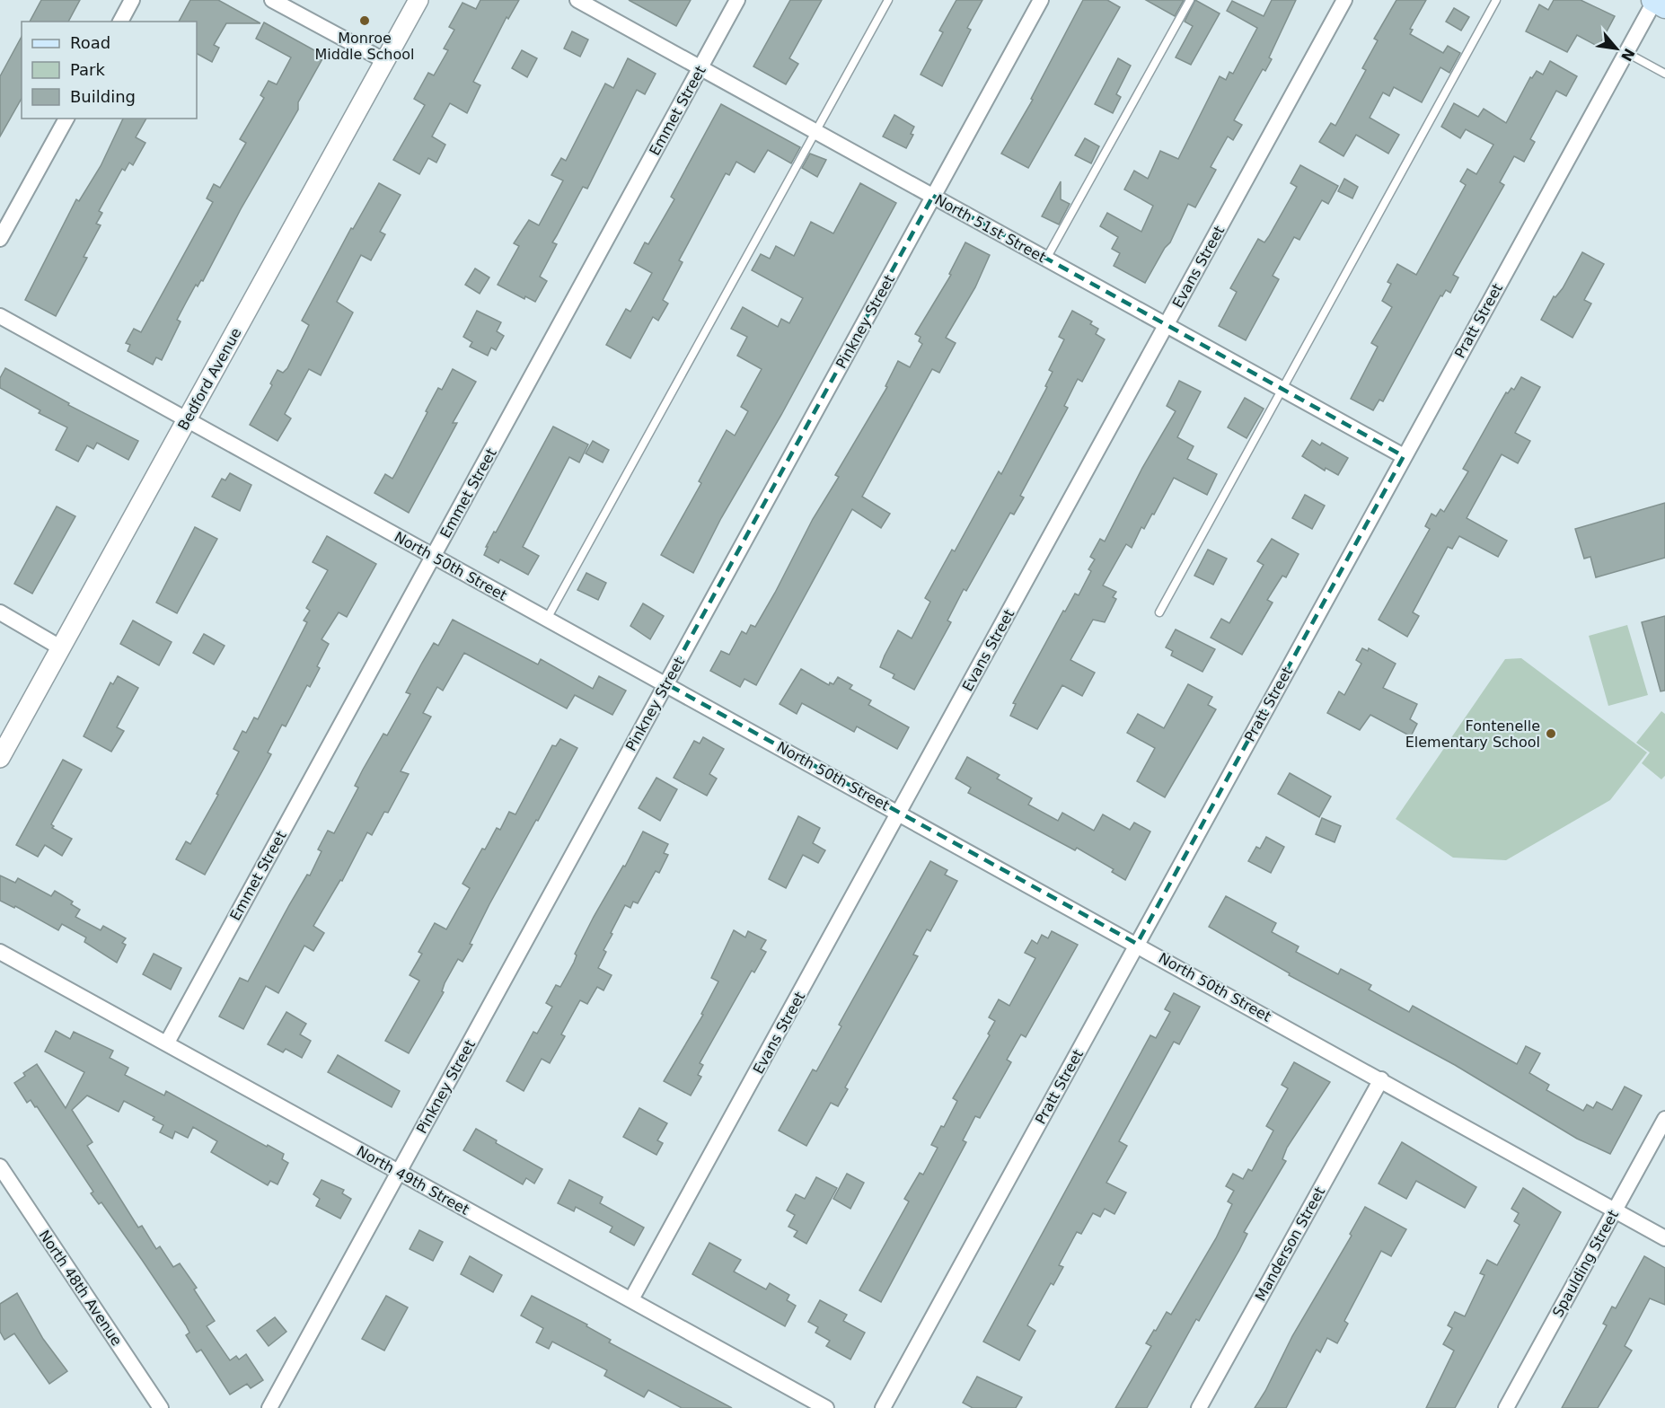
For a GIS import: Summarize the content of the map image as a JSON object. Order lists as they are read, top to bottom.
{
  "streets": {
    "street": [
      "Emmet Street",
      "North 51st Street",
      "Evans Street",
      "Pratt Street",
      "Pinkney Street",
      "Bedford Avenue",
      "North 50th Street",
      "North 49th Street",
      "Manderson Street",
      "Spaulding Street",
      "North 48th Avenue"
    ]
  },
  "crossings": [
    ["Emmet Street", "North 51st Street"],
    ["Emmet Street", "North 50th Street"],
    ["Emmet Street", "North 49th Street"],
    ["North 51st Street", "Evans Street"],
    ["North 51st Street", "Pratt Street"],
    ["North 51st Street", "Pinkney Street"],
    ["Evans Street", "North 50th Street"],
    ["Evans Street", "North 49th Street"],
    ["Pratt Street", "North 50th Street"],
    ["Pinkney Street", "North 50th Street"],
    ["Pinkney Street", "North 49th Street"],
    ["Bedford Avenue", "North 50th Street"],
    ["North 50th Street", "Manderson Street"],
    ["North 50th Street", "Spaulding Street"]
  ],
  "places": ["Monroe Middle School", "Fontenelle Elementary School"],
  "legend": ["Road", "Park", "Building"],
  "north": "bottom right"
}
